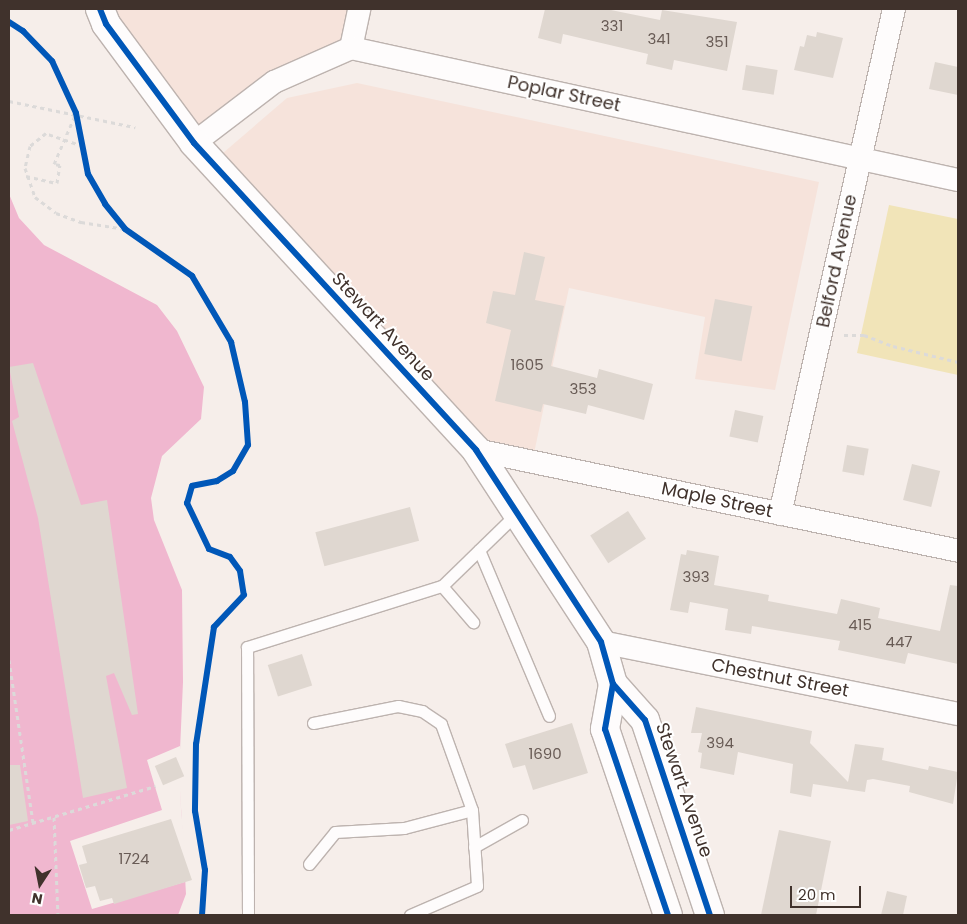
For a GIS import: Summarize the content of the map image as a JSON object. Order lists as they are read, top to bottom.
{
  "streets": {
    "highway": ["Stewart Avenue"],
    "street": [
      "Poplar Street",
      "Belford Avenue",
      "Maple Street",
      "Chestnut Street"
    ]
  },
  "crossings": [
    ["Poplar Street", "Belford Avenue"],
    ["Belford Avenue", "Maple Street"],
    ["Stewart Avenue", "Maple Street"],
    ["Stewart Avenue", "Chestnut Street"]
  ],
  "house_numbers": [
    "331",
    "341",
    "351",
    "1605",
    "353",
    "393",
    "415",
    "447",
    "394",
    "1690",
    "1724"
  ],
  "scale_bar": "20 m",
  "north": "bottom"
}
